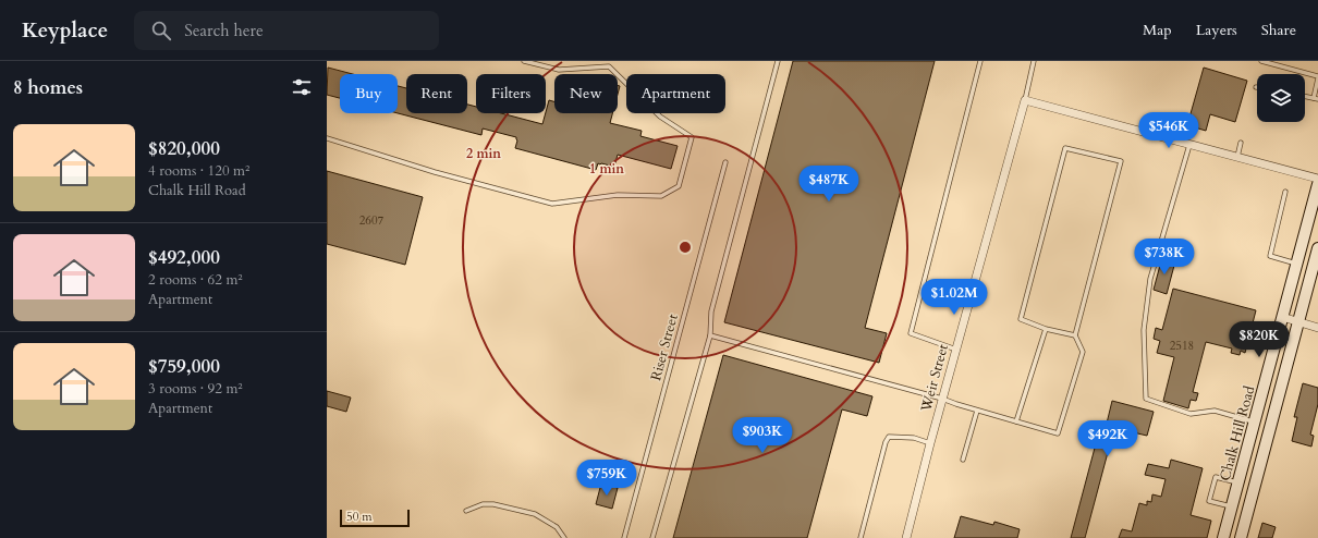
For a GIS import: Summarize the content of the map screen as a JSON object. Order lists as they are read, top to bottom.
{
  "streets": {
    "street": ["Weir Street", "Chalk Hill Road"],
    "lane": ["Riser Street"]
  },
  "house_numbers": ["2607", "2518"],
  "scale_bar": "50 m",
  "page": {
    "header": "Keyplace",
    "search": "Search here",
    "nav": ["Map", "Layers", "Share"],
    "heading": "8 homes",
    "chip": [
      "Buy",
      "Rent",
      "Filters",
      "New",
      "Apartment"
    ],
    "price": [
      "$546K",
      "$487K",
      "$738K",
      "$1.02M",
      "$820K",
      "$903K",
      "$492K",
      "$759K"
    ],
    "list": [
      {
        "name": "$820,000",
        "note": "4 rooms · 120 m² · Chalk Hill Road"
      },
      {
        "name": "$492,000",
        "note": "2 rooms · 62 m² · Apartment"
      },
      {
        "name": "$759,000",
        "note": "3 rooms · 92 m² · Apartment"
      }
    ],
    "scale": "50 m"
  },
  "rings": ["2 min", "1 min"]
}
